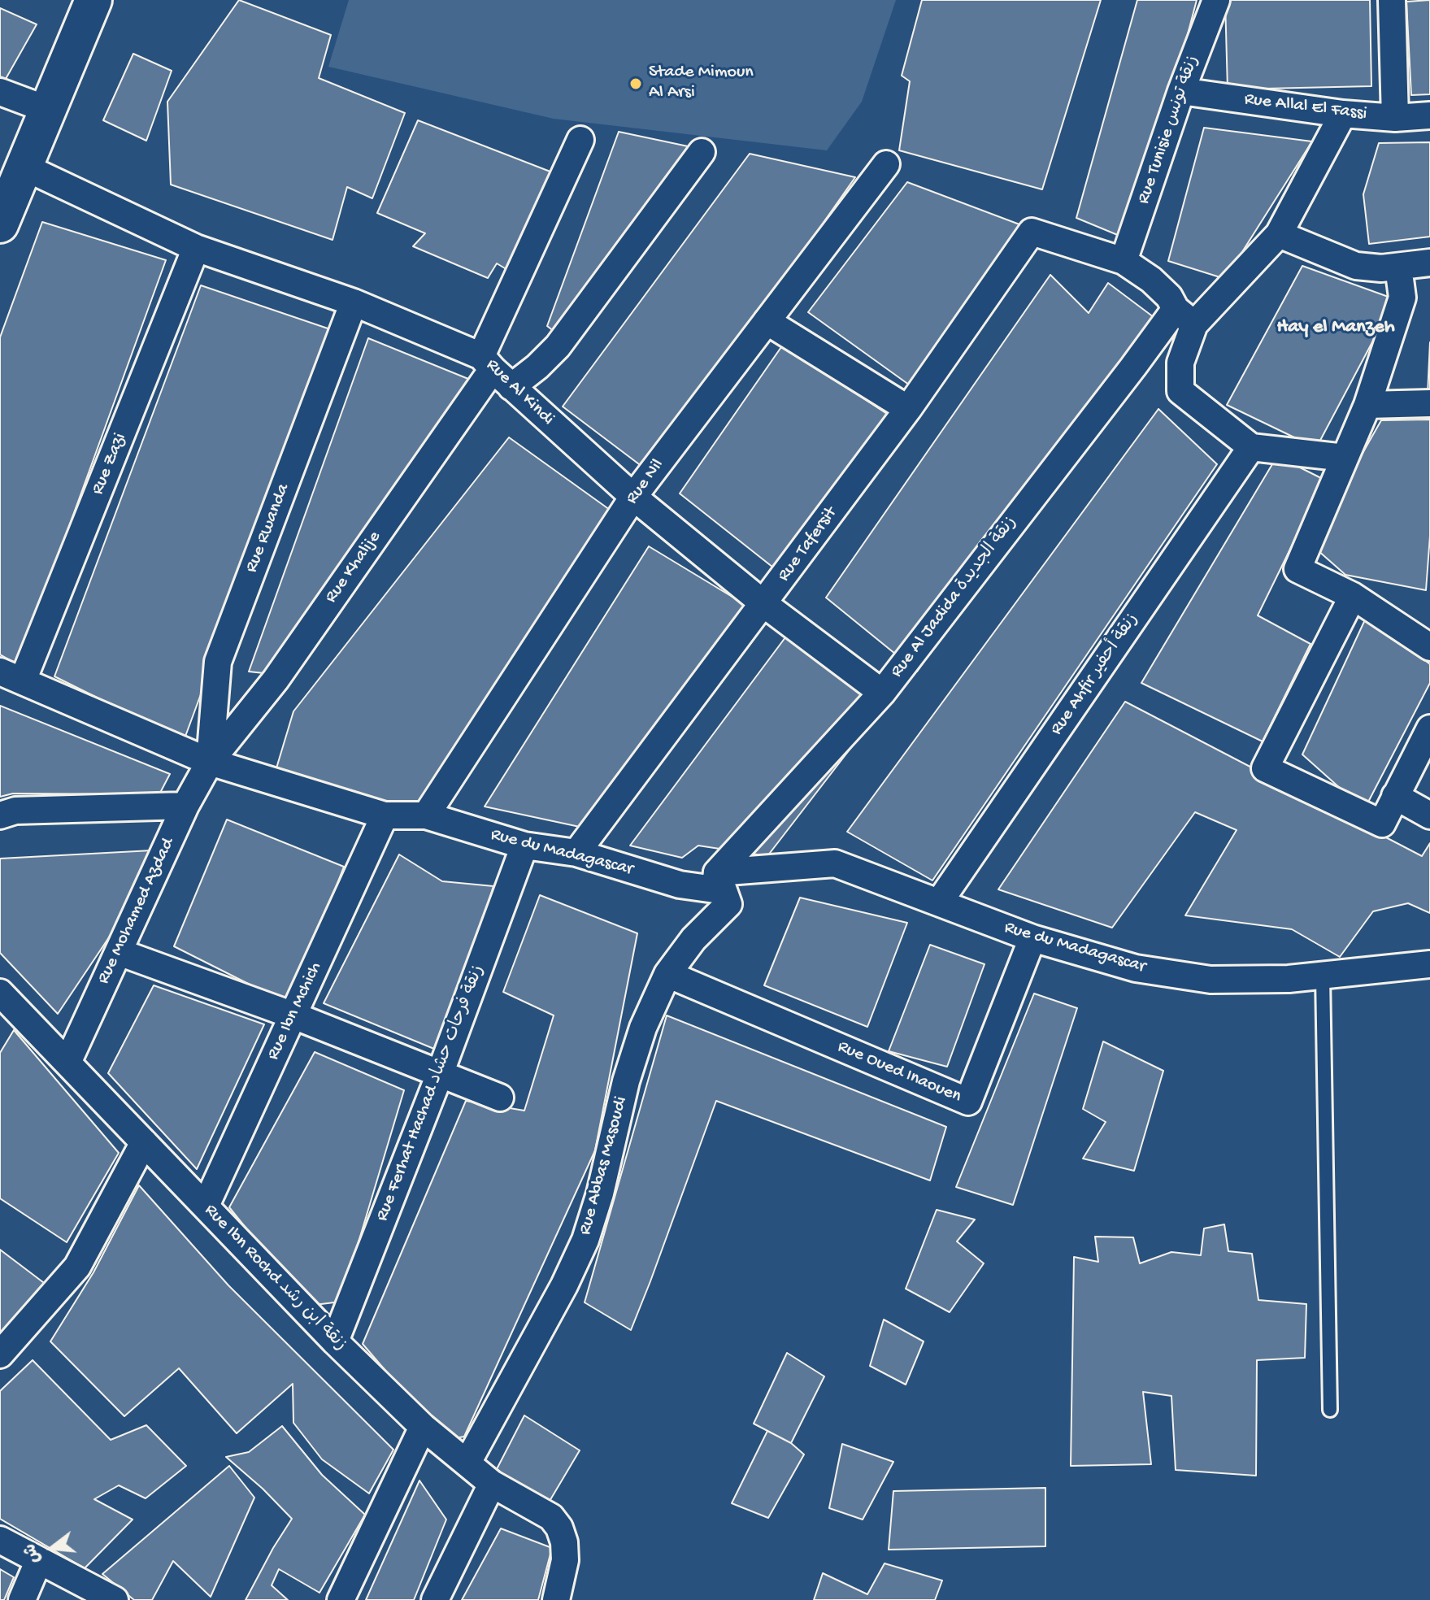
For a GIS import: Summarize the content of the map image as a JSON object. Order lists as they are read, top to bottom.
{
  "streets": {
    "street": [
      "Rue Allal El Fassi",
      "Rue Tunisie زنقة تونس",
      "Rue Al Kindi",
      "Rue Zazi",
      "Rue Nil",
      "Rue Rwanda",
      "Rue Tafersit",
      "Rue Khalije",
      "Rue Al Jadida زنقة الجديدة",
      "Rue Ahfir زنقة أحفير",
      "Rue du Madagascar",
      "Rue Mohamed Azdad",
      "Rue Ibn Mchich",
      "Rue Oued Inaouen",
      "Rue Ferhat Hachad زنقة فرحات حشاد",
      "Rue Abbas Masoudi",
      "Rue Ibn Rochd زنقة ابن رشد"
    ]
  },
  "crossings": [
    ["Rue Allal El Fassi", "Rue Tunisie زنقة تونس"],
    ["Rue Tunisie زنقة تونس", "Rue Tafersit"],
    ["Rue Al Kindi", "Rue Zazi"],
    ["Rue Al Kindi", "Rue Nil"],
    ["Rue Al Kindi", "Rue Rwanda"],
    ["Rue Al Kindi", "Rue Tafersit"],
    ["Rue Al Kindi", "Rue Khalije"],
    ["Rue Al Kindi", "Rue Al Jadida زنقة الجديدة"],
    ["Rue Zazi", "Rue du Madagascar"],
    ["Rue Nil", "Rue du Madagascar"],
    ["Rue Rwanda", "Rue Khalije"],
    ["Rue Rwanda", "Rue du Madagascar"],
    ["Rue Rwanda", "Rue Mohamed Azdad"],
    ["Rue Tafersit", "Rue du Madagascar"],
    ["Rue Khalije", "Rue du Madagascar"],
    ["Rue Khalije", "Rue Mohamed Azdad"],
    ["Rue Al Jadida زنقة الجديدة", "Rue Ahfir زنقة أحفير"],
    ["Rue Al Jadida زنقة الجديدة", "Rue du Madagascar"],
    ["Rue Al Jadida زنقة الجديدة", "Rue Abbas Masoudi"],
    ["Rue Ahfir زنقة أحفير", "Rue du Madagascar"],
    ["Rue du Madagascar", "Rue Mohamed Azdad"],
    ["Rue du Madagascar", "Rue Ibn Mchich"],
    ["Rue du Madagascar", "Rue Oued Inaouen"],
    ["Rue du Madagascar", "Rue Ferhat Hachad زنقة فرحات حشاد"],
    ["Rue du Madagascar", "Rue Abbas Masoudi"],
    ["Rue Mohamed Azdad", "Rue Ibn Rochd زنقة ابن رشد"],
    ["Rue Ibn Mchich", "Rue Ibn Rochd زنقة ابن رشد"],
    ["Rue Oued Inaouen", "Rue Abbas Masoudi"],
    ["Rue Ferhat Hachad زنقة فرحات حشاد", "Rue Ibn Rochd زنقة ابن رشد"],
    ["Rue Abbas Masoudi", "Rue Ibn Rochd زنقة ابن رشد"]
  ],
  "districts": ["Hay el Manzeh"],
  "places": ["Stade Mimoun Al Arsi"],
  "north": "left"
}
